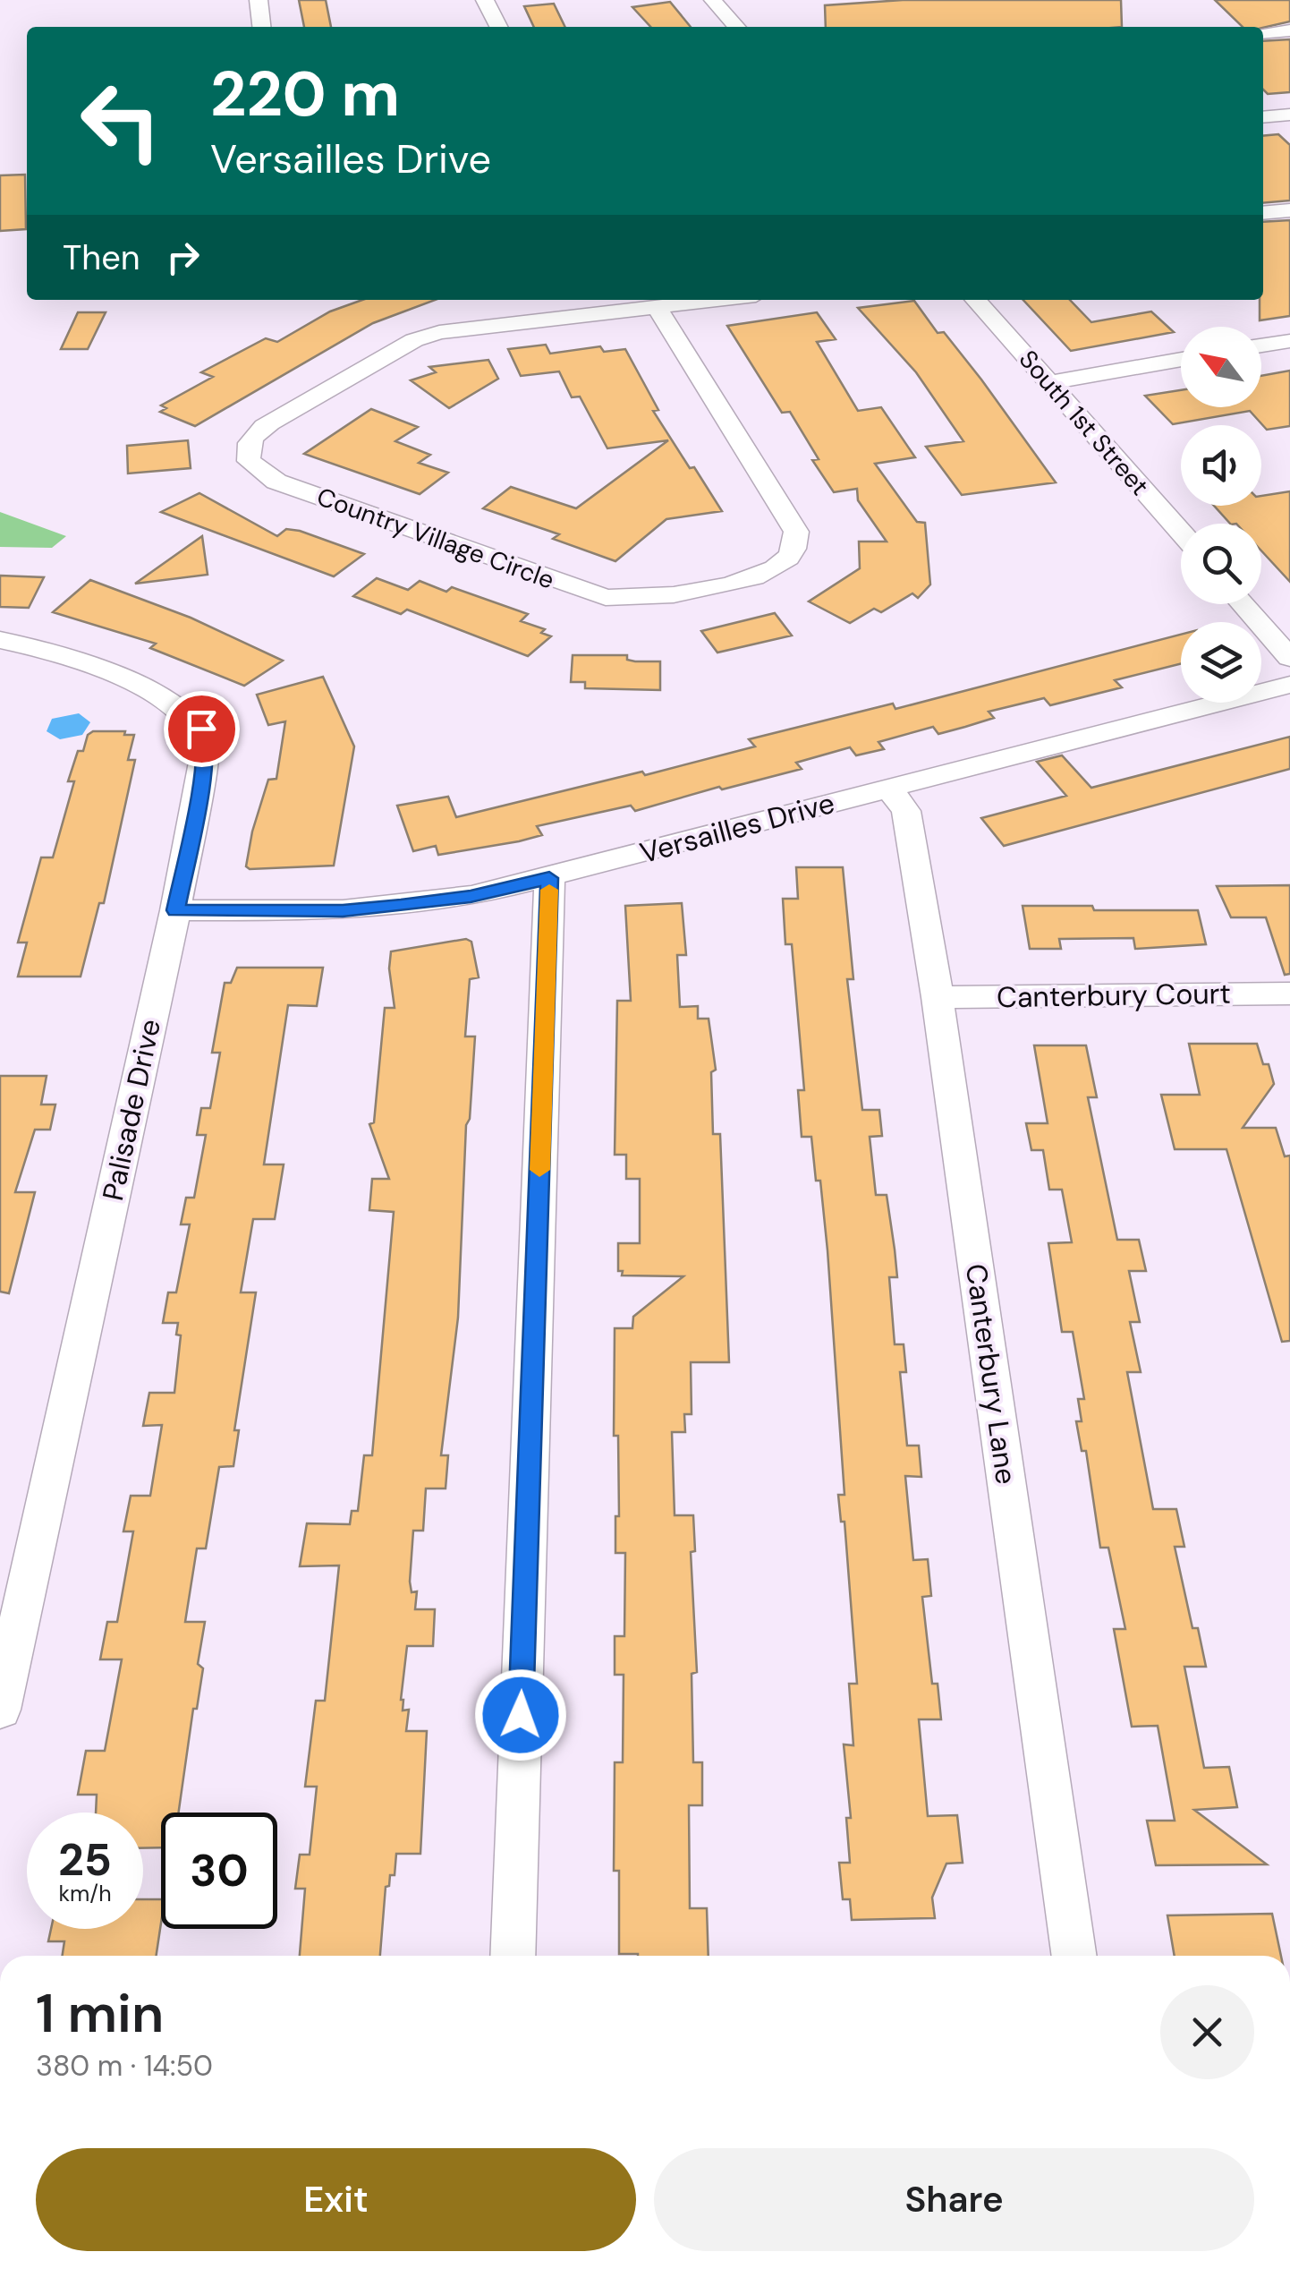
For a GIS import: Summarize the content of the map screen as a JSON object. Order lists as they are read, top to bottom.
{
  "streets": {
    "street": [
      "South 1st Street",
      "Country Village Circle",
      "Versailles Drive",
      "Canterbury Court",
      "Palisade Drive",
      "Canterbury Lane"
    ]
  },
  "crossings": [
    ["Versailles Drive", "Palisade Drive"],
    ["Versailles Drive", "Canterbury Lane"],
    ["Canterbury Court", "Canterbury Lane"]
  ],
  "north": "top left",
  "page": {
    "turn": ["220 m", "Versailles Drive"],
    "then": "Then",
    "speed": "25 km/h",
    "limit": "30",
    "heading": ["1 min", "380 m · 14:50"],
    "buttons": ["Exit", "Share"]
  }
}
